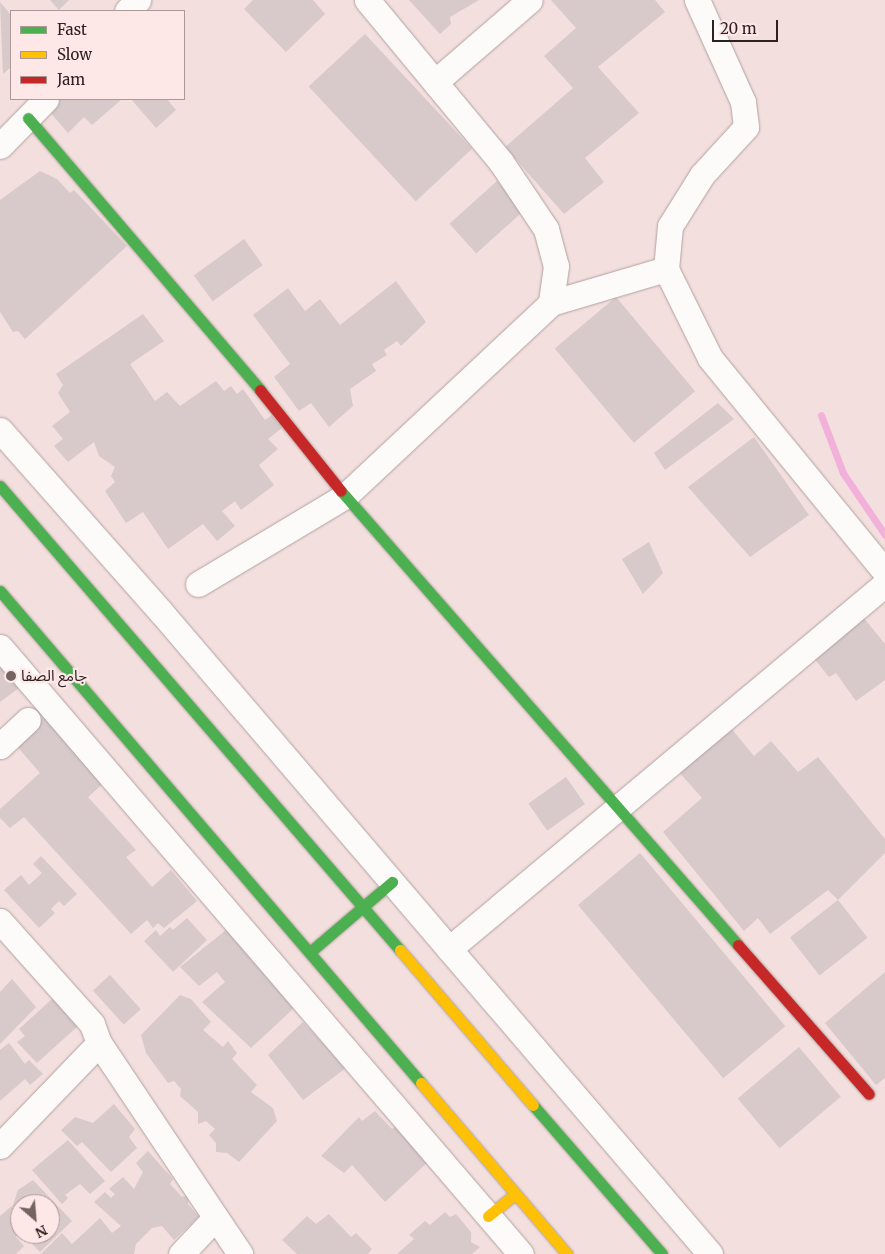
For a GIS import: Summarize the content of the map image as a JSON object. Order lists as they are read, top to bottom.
{
  "places": ["جامع الصفا"],
  "legend": ["Fast", "Slow", "Jam"],
  "scale_bar": "20 m",
  "north": "bottom right"
}
